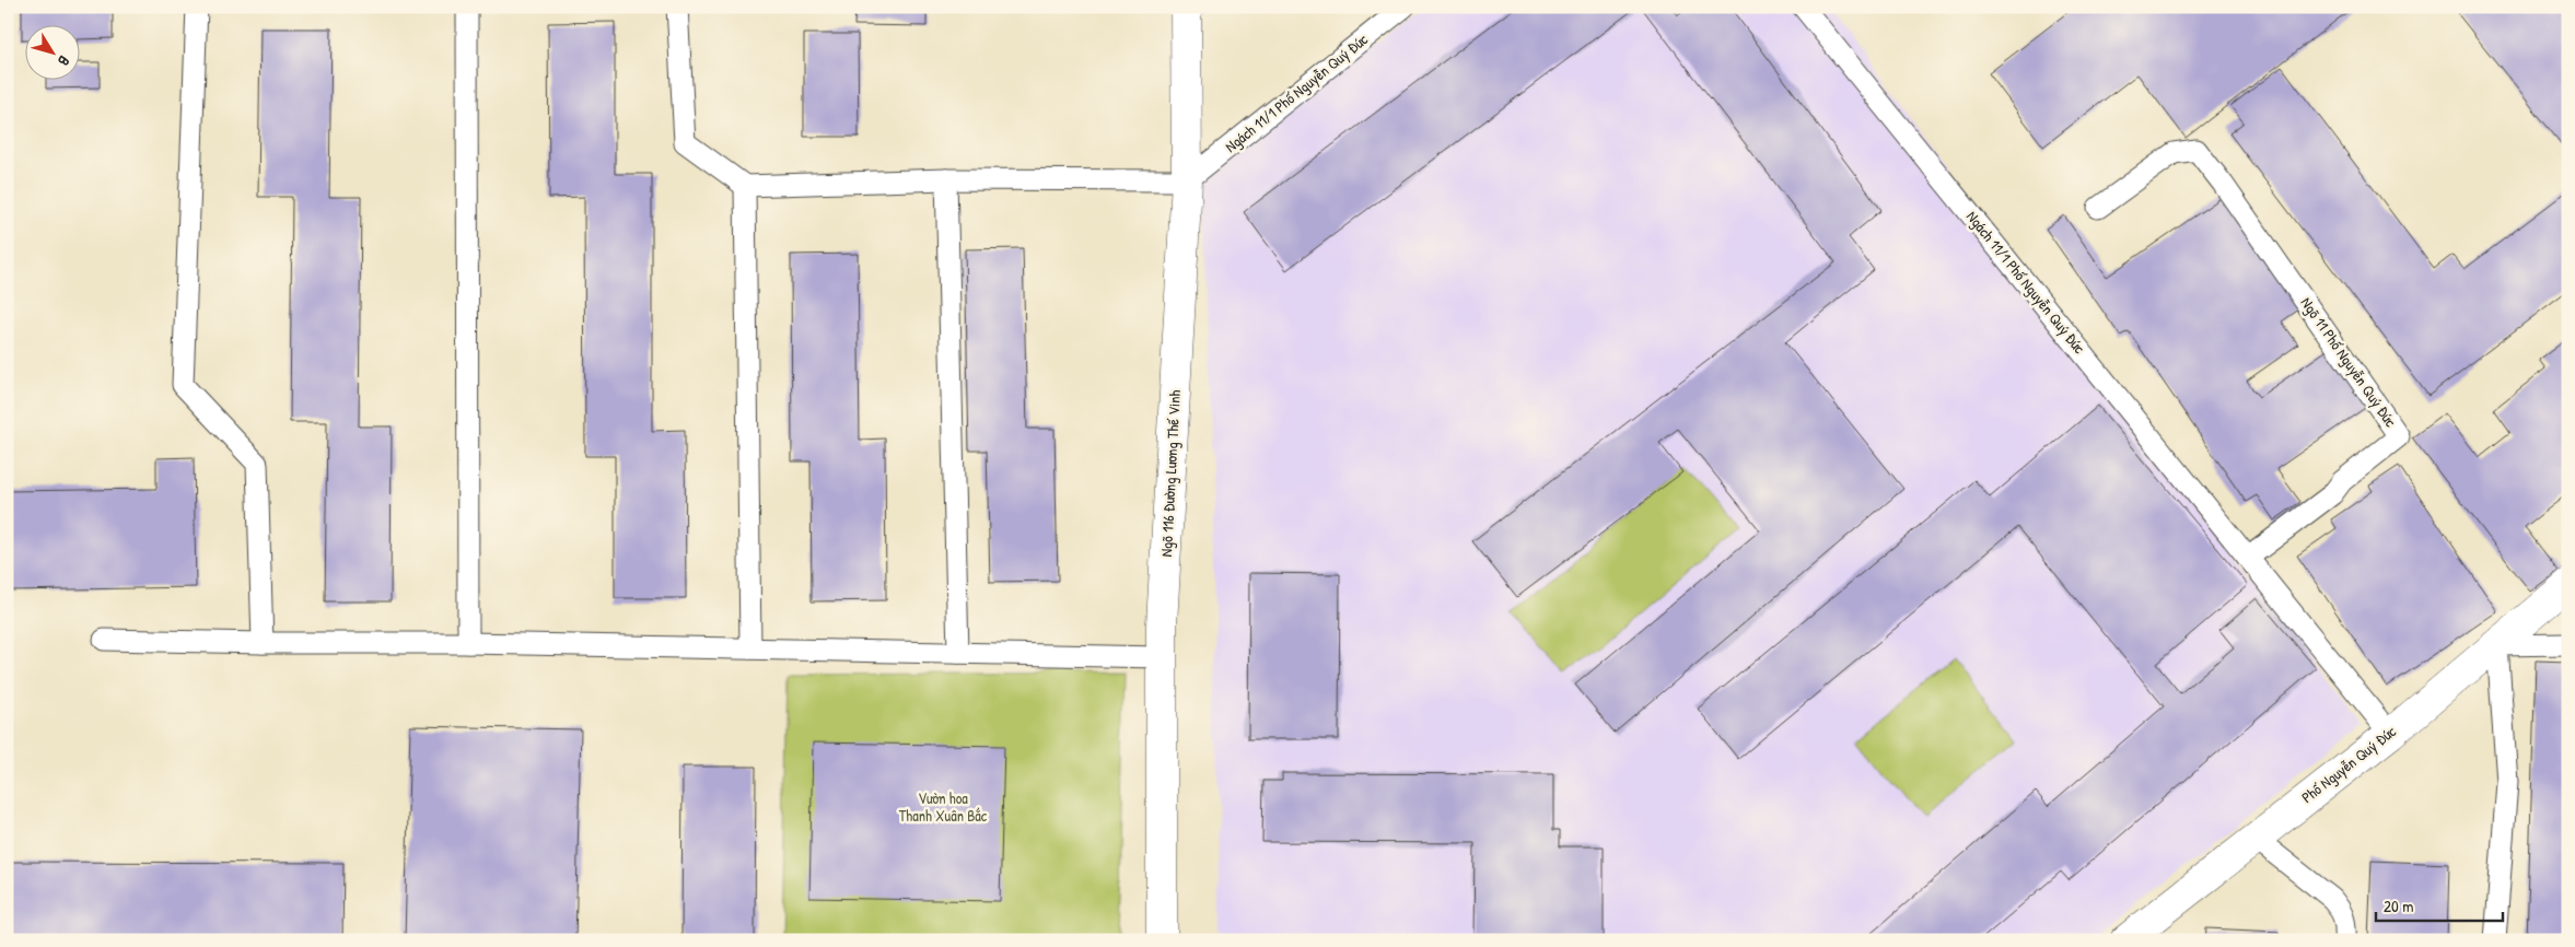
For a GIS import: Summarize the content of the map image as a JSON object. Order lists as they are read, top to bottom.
{
  "streets": {
    "street": ["Ngõ 116 Đường Lương Thế Vinh", "Phố Nguyễn Quý Đức"],
    "lane": ["Ngách 11/1 Phố Nguyễn Quý Đức", "Ngõ 11 Phố Nguyễn Quý Đức"]
  },
  "crossings": [
    ["Ngách 11/1 Phố Nguyễn Quý Đức", "Ngõ 11 Phố Nguyễn Quý Đức"],
    ["Ngách 11/1 Phố Nguyễn Quý Đức", "Ngõ 116 Đường Lương Thế Vinh"]
  ],
  "parks": ["Vườn hoa Thanh Xuân Bắc"],
  "scale_bar": "20 m",
  "north": "bottom right"
}
